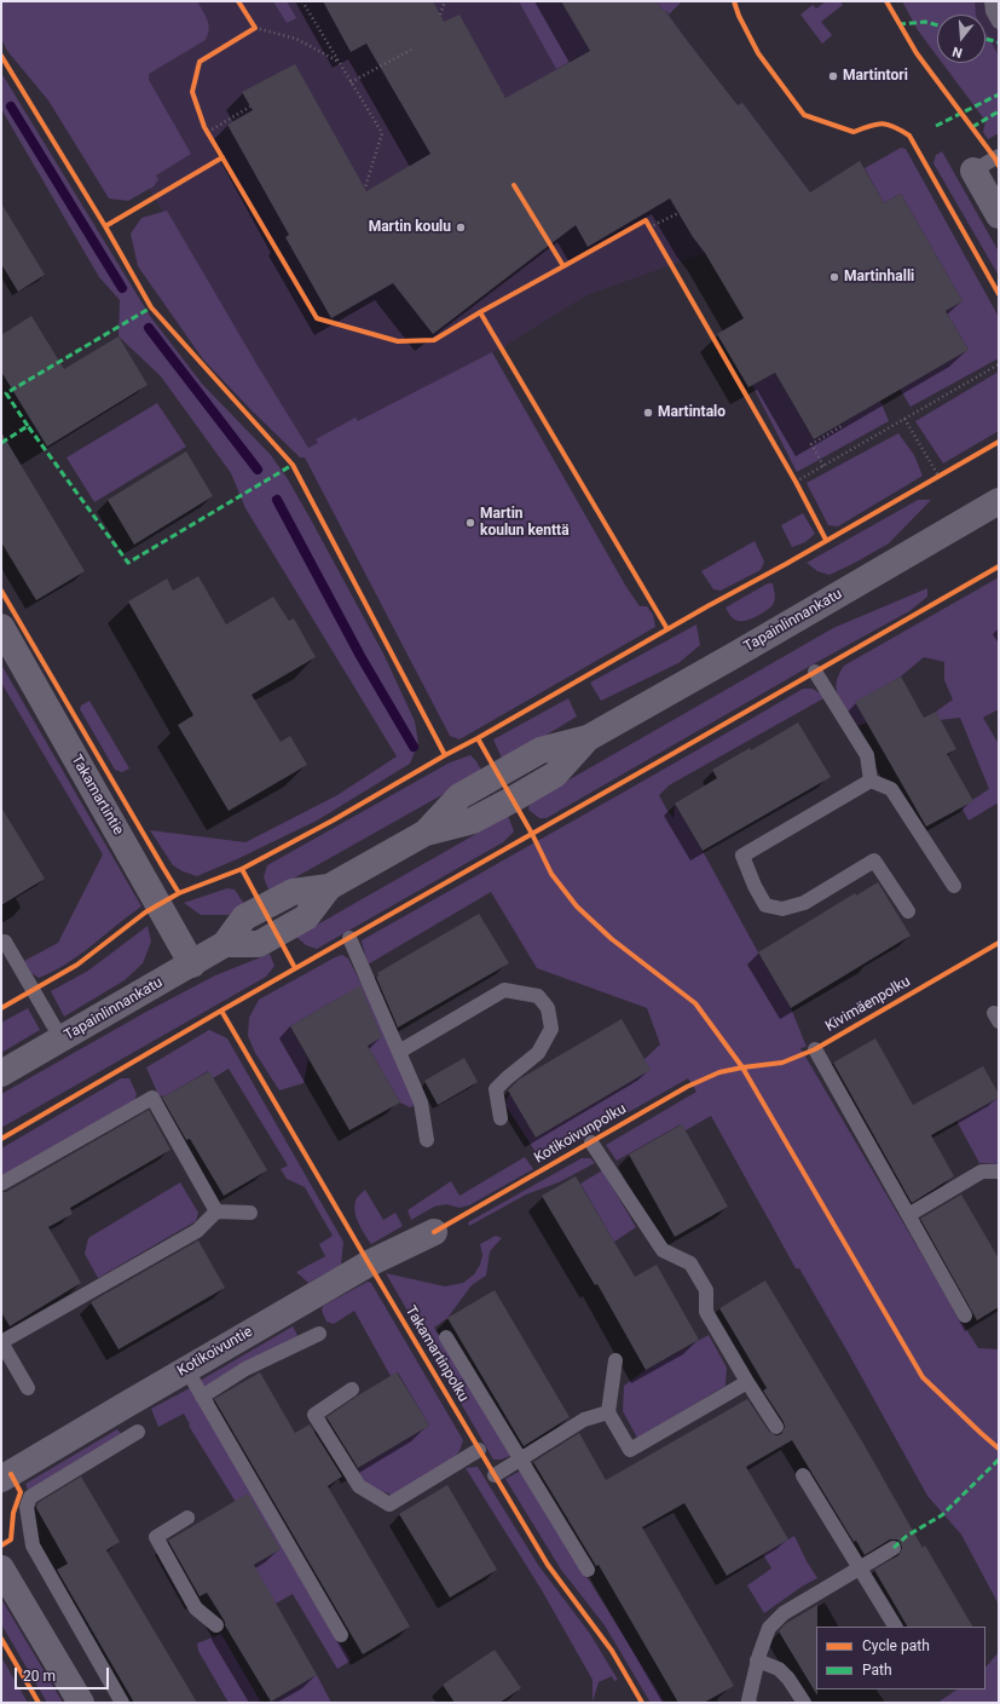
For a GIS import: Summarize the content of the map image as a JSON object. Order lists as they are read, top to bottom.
{
  "streets": {
    "street": ["Tapainlinnankatu", "Takamartintie", "Kotikoivuntie"],
    "cycle path": ["Kivimäenpolku", "Takamartinpolku"]
  },
  "crossings": [
    ["Tapainlinnankatu", "Takamartintie"]
  ],
  "places": [
    "Martintori",
    "Martin koulu",
    "Martinhalli",
    "Martintalo",
    "Martin koulun kenttä"
  ],
  "legend": ["Cycle path", "Path"],
  "scale_bar": "20 m",
  "north": "bottom"
}
